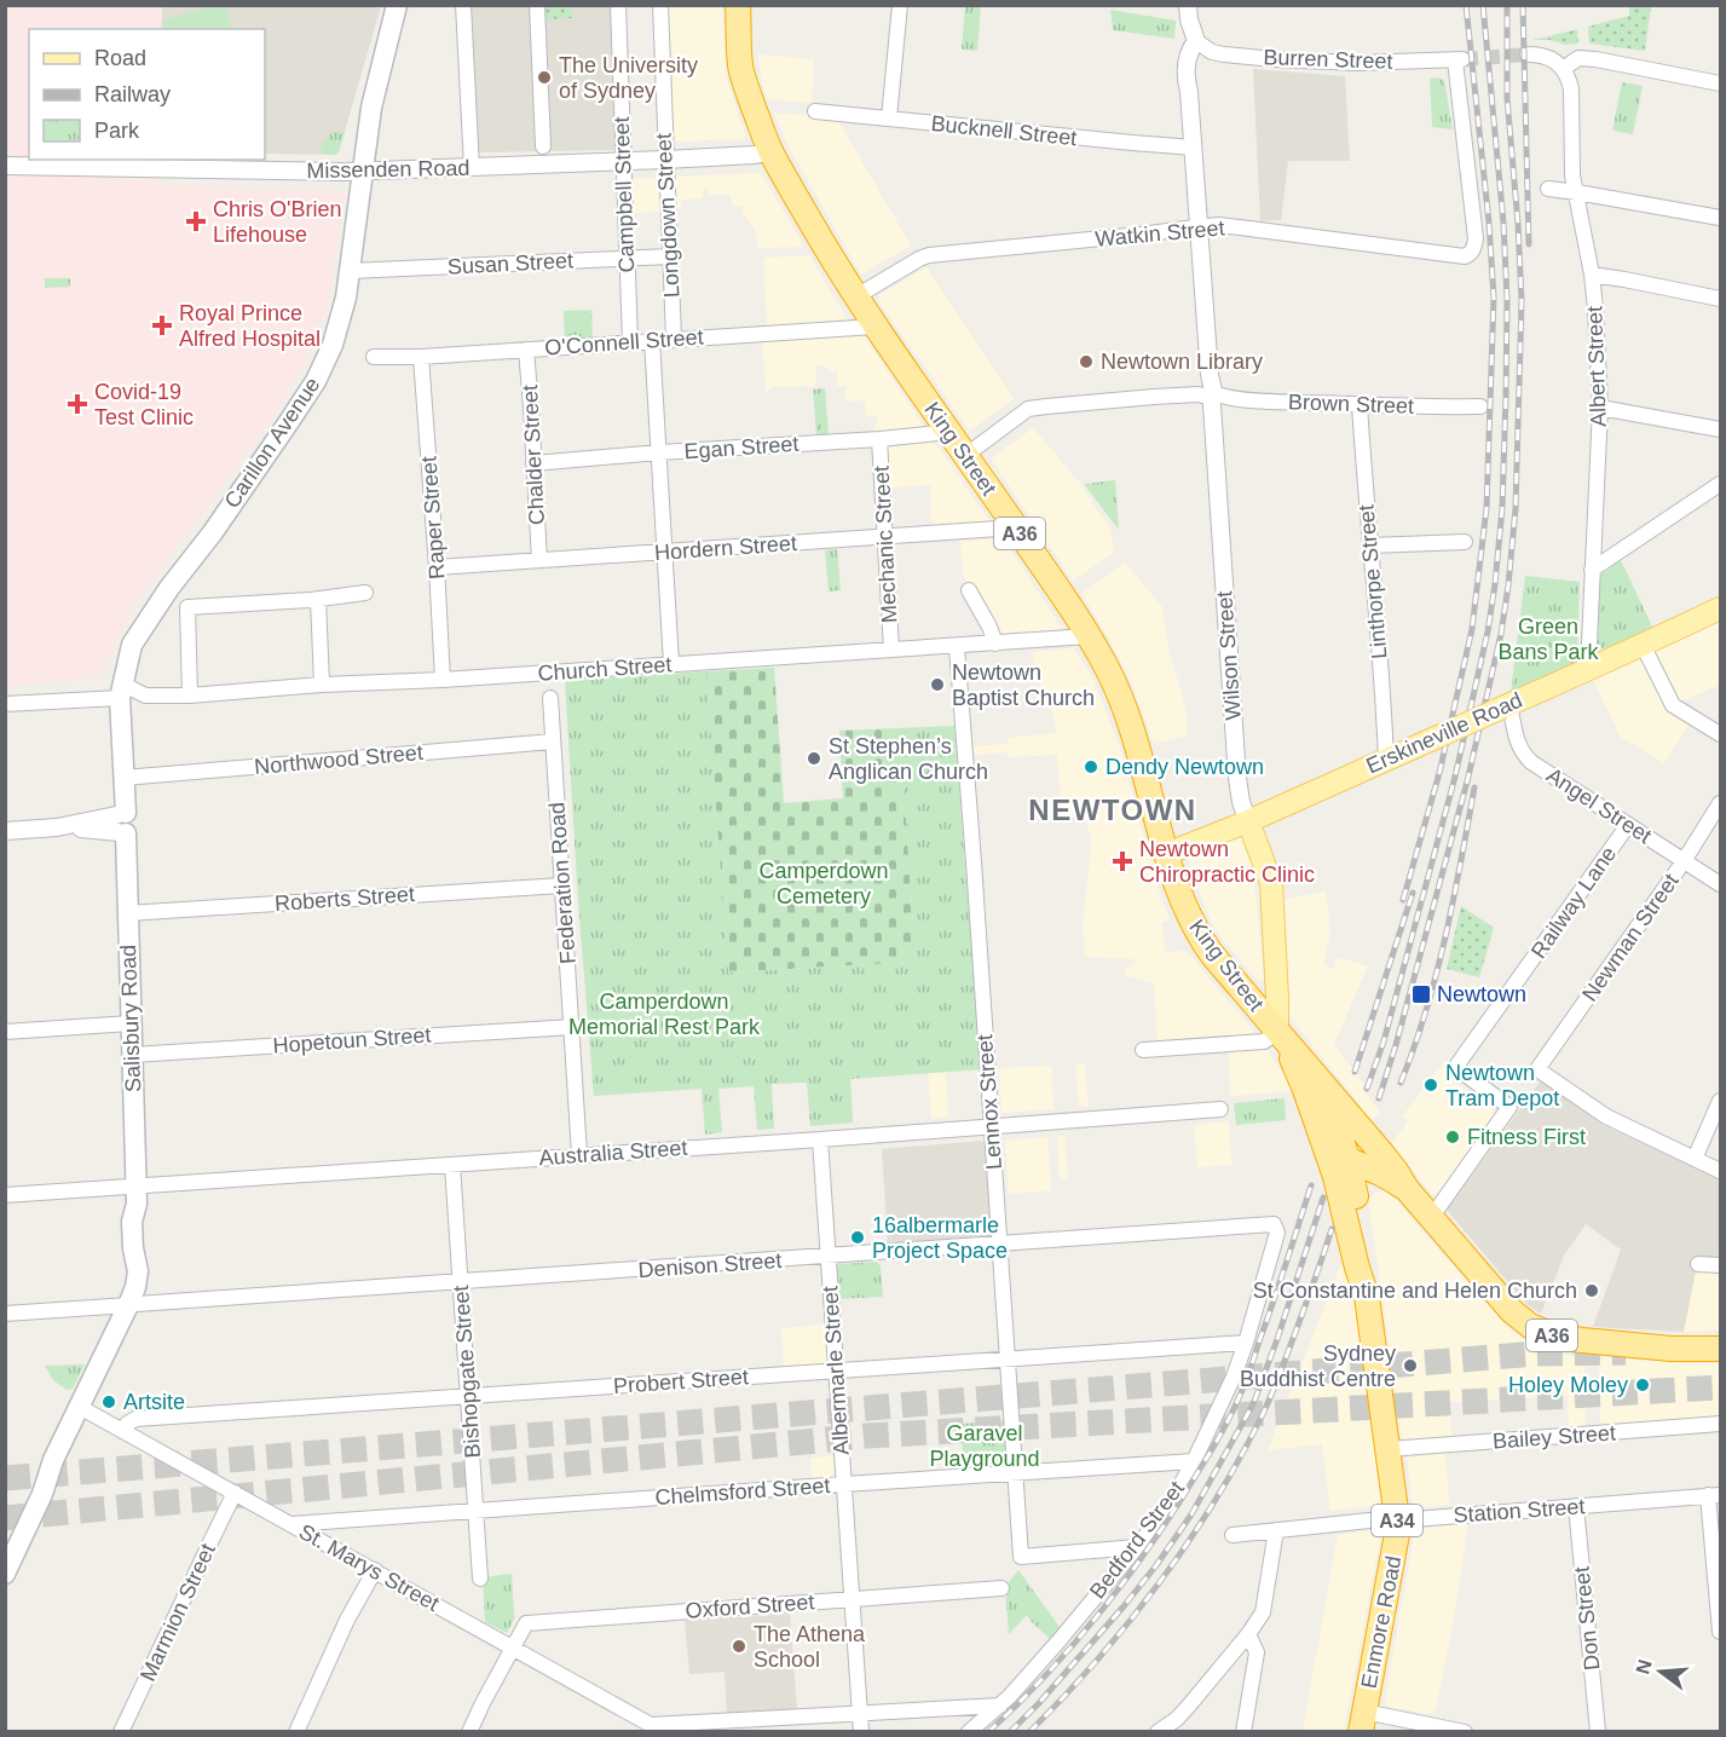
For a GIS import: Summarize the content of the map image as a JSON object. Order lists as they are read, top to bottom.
{
  "streets": {
    "highway": [
      "King Street",
      "A36",
      "A34",
      "Enmore Road"
    ],
    "main road": [
      "Carillon Avenue",
      "Wilson Street",
      "Erskineville Road",
      "Salisbury Road"
    ],
    "street": [
      "Burren Street",
      "Bucknell Street",
      "Missenden Road",
      "Campbell Street",
      "Longdown Street",
      "Watkin Street",
      "Susan Street",
      "O'Connell Street",
      "Albert Street",
      "Brown Street",
      "Egan Street",
      "Chalder Street",
      "Raper Street",
      "Mechanic Street",
      "Hordern Street",
      "Linthorpe Street",
      "Church Street",
      "Northwood Street",
      "Angel Street",
      "Federation Road",
      "Roberts Street",
      "Railway Lane",
      "Newman Street",
      "Hopetoun Street",
      "Lennox Street",
      "Australia Street",
      "Denison Street",
      "Albermarle Street",
      "Bishopgate Street",
      "Probert Street",
      "Bailey Street",
      "Chelmsford Street",
      "Station Street",
      "Bedford Street",
      "St. Marys Street",
      "Oxford Street",
      "Marmion Street",
      "Don Street"
    ]
  },
  "crossings": [
    ["Burren Street", "Watkin Street"],
    ["Burren Street", "Wilson Street"],
    ["Bucknell Street", "Wilson Street"],
    ["Missenden Road", "Campbell Street"],
    ["Missenden Road", "Longdown Street"],
    ["Missenden Road", "Carillon Avenue"],
    ["Missenden Road", "King Street"],
    ["Campbell Street", "Susan Street"],
    ["Campbell Street", "O'Connell Street"],
    ["Longdown Street", "Susan Street"],
    ["Longdown Street", "O'Connell Street"],
    ["Watkin Street", "King Street"],
    ["Watkin Street", "Wilson Street"],
    ["Susan Street", "Carillon Avenue"],
    ["O'Connell Street", "King Street"],
    ["O'Connell Street", "Chalder Street"],
    ["O'Connell Street", "Raper Street"],
    ["Albert Street", "Erskineville Road"],
    ["Brown Street", "King Street"],
    ["Brown Street", "Linthorpe Street"],
    ["Brown Street", "Wilson Street"],
    ["Carillon Avenue", "Church Street"],
    ["Carillon Avenue", "Salisbury Road"],
    ["Egan Street", "King Street"],
    ["Egan Street", "Chalder Street"],
    ["Egan Street", "Mechanic Street"],
    ["King Street", "Hordern Street"],
    ["King Street", "Wilson Street"],
    ["King Street", "Church Street"],
    ["King Street", "Erskineville Road"],
    ["King Street", "Railway Lane"],
    ["King Street", "Enmore Road"],
    ["Chalder Street", "Hordern Street"],
    ["Raper Street", "Hordern Street"],
    ["Raper Street", "Church Street"],
    ["Mechanic Street", "Hordern Street"],
    ["Mechanic Street", "Church Street"],
    ["Linthorpe Street", "Erskineville Road"],
    ["Wilson Street", "Erskineville Road"],
    ["Church Street", "Salisbury Road"],
    ["Church Street", "Lennox Street"],
    ["Erskineville Road", "Angel Street"],
    ["Northwood Street", "Federation Road"],
    ["Northwood Street", "Salisbury Road"],
    ["Angel Street", "Railway Lane"],
    ["Angel Street", "Newman Street"],
    ["Federation Road", "Roberts Street"],
    ["Federation Road", "Hopetoun Street"],
    ["Federation Road", "Australia Street"],
    ["Roberts Street", "Salisbury Road"],
    ["Salisbury Road", "Hopetoun Street"],
    ["Salisbury Road", "Australia Street"],
    ["Salisbury Road", "Denison Street"],
    ["Salisbury Road", "St. Marys Street"],
    ["Lennox Street", "Australia Street"],
    ["Lennox Street", "Denison Street"],
    ["Lennox Street", "Probert Street"],
    ["Lennox Street", "Chelmsford Street"],
    ["Lennox Street", "Bedford Street"],
    ["Australia Street", "Albermarle Street"],
    ["Australia Street", "Bishopgate Street"],
    ["Denison Street", "Albermarle Street"],
    ["Denison Street", "Bishopgate Street"],
    ["Denison Street", "Bedford Street"],
    ["Albermarle Street", "Probert Street"],
    ["Albermarle Street", "Chelmsford Street"],
    ["Albermarle Street", "Oxford Street"],
    ["Bishopgate Street", "Probert Street"],
    ["Bishopgate Street", "Chelmsford Street"],
    ["Probert Street", "Bedford Street"],
    ["Probert Street", "St. Marys Street"],
    ["Bailey Street", "Enmore Road"],
    ["Chelmsford Street", "Bedford Street"],
    ["Chelmsford Street", "St. Marys Street"],
    ["Station Street", "Don Street"],
    ["Station Street", "Enmore Road"],
    ["St. Marys Street", "Oxford Street"],
    ["St. Marys Street", "Marmion Street"]
  ],
  "districts": ["NEWTOWN"],
  "parks": [
    "Green Bans Park",
    "Camperdown Cemetery",
    "Camperdown Memorial Rest Park",
    "Garavel Playground"
  ],
  "places": {
    "other": [
      "The University of Sydney",
      "Newtown Library",
      "Newtown Baptist Church",
      "St Stephen’s Anglican Church",
      "Dendy Newtown",
      "Newtown Tram Depot",
      "Fitness First",
      "16albermarle Project Space",
      "St Constantine and Helen Church",
      "Sydney Buddhist Centre",
      "Holey Moley",
      "Artsite",
      "The Athena School"
    ],
    "health": [
      "Chris O'Brien Lifehouse",
      "Royal Prince Alfred Hospital",
      "Covid-19 Test Clinic",
      "Newtown Chiropractic Clinic"
    ],
    "transit": ["Newtown"]
  },
  "legend": ["Road", "Railway", "Park"],
  "north": "left"
}
